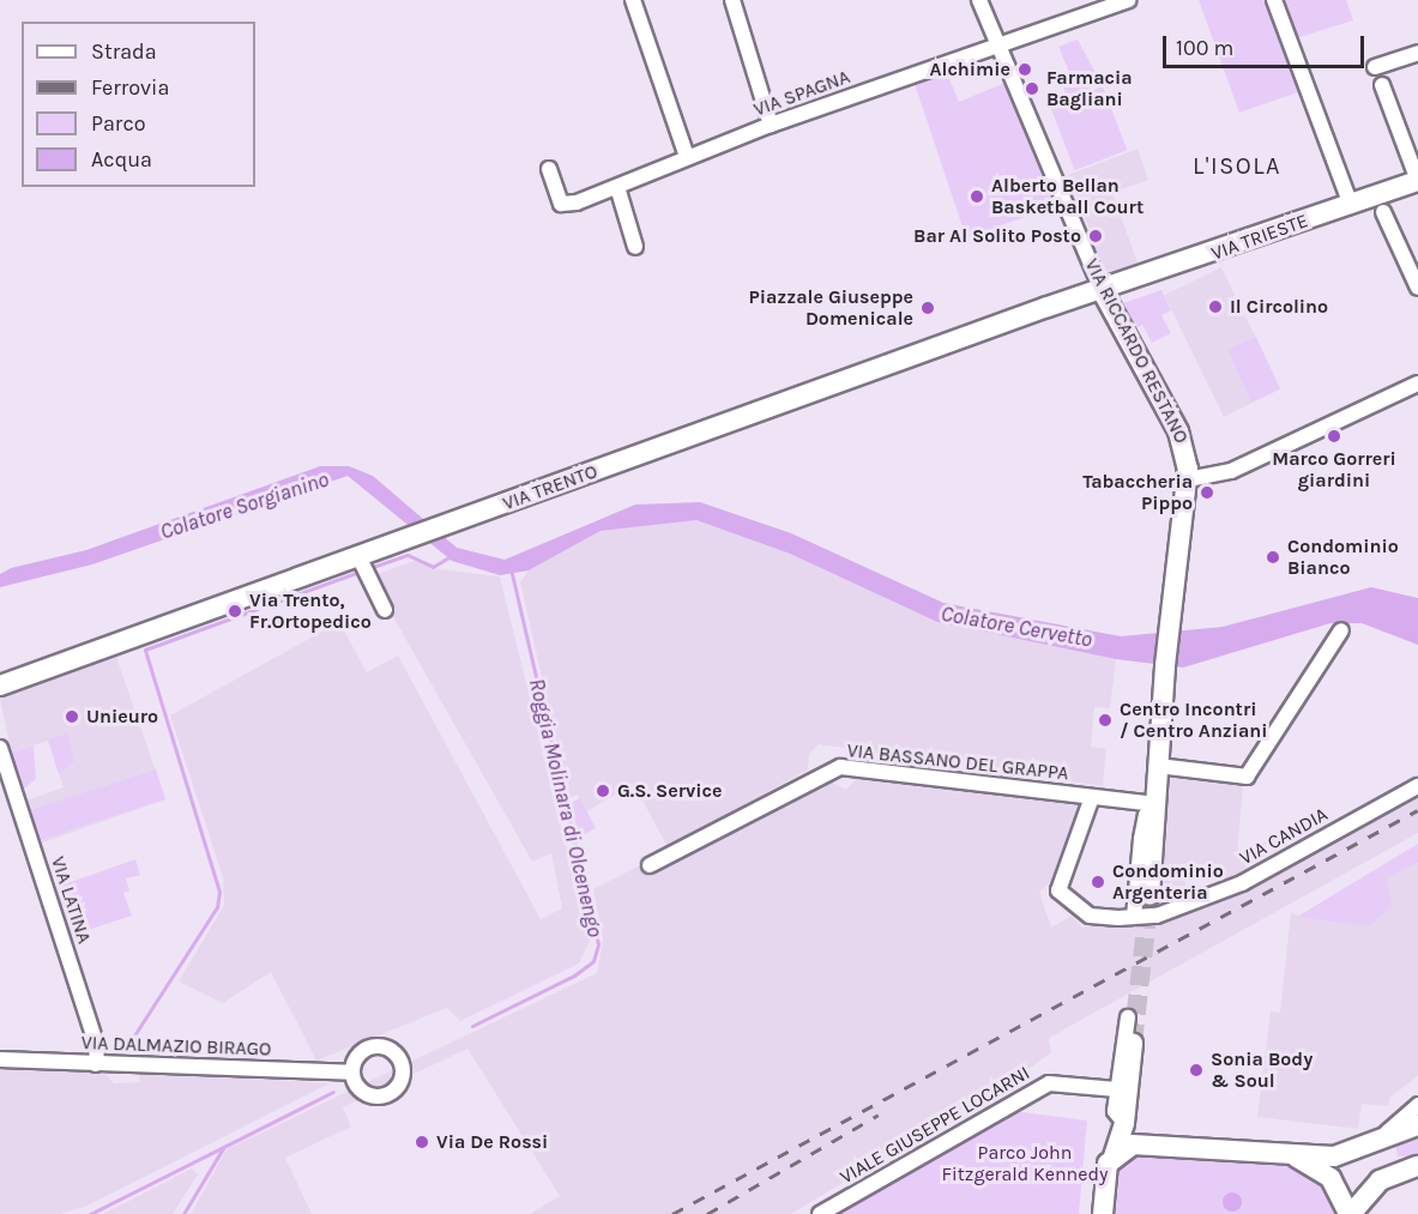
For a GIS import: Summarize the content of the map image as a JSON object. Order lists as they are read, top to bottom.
{
  "streets": {
    "street": [
      "VIA SPAGNA",
      "VIA TRIESTE",
      "VIA RICCARDO RESTANO",
      "VIA TRENTO",
      "VIA BASSANO DEL GRAPPA",
      "VIA CANDIA",
      "VIA LATINA",
      "VIA DALMAZIO BIRAGO",
      "VIALE GIUSEPPE LOCARNI"
    ]
  },
  "crossings": [
    ["VIA SPAGNA", "VIA RICCARDO RESTANO"],
    ["VIA TRIESTE", "VIA RICCARDO RESTANO"],
    ["VIA TRIESTE", "VIA TRENTO"],
    ["VIA RICCARDO RESTANO", "VIA TRENTO"],
    ["VIA RICCARDO RESTANO", "VIA BASSANO DEL GRAPPA"],
    ["VIA RICCARDO RESTANO", "VIA CANDIA"],
    ["VIA BASSANO DEL GRAPPA", "VIA CANDIA"],
    ["VIA LATINA", "VIA DALMAZIO BIRAGO"]
  ],
  "districts": ["L'ISOLA"],
  "water": ["Colatore Sorgianino", "Colatore Cervetto", "Roggia Molinara di Olcenengo"],
  "parks": ["Parco John Fitzgerald Kennedy"],
  "places": [
    "Alchimie",
    "Farmacia Bagliani",
    "Alberto Bellan Basketball Court",
    "Bar Al Solito Posto",
    "Il Circolino",
    "Piazzale Giuseppe Domenicale",
    "Marco Gorreri giardini",
    "Tabaccheria Pippo",
    "Condominio Bianco",
    "Via Trento, Fr.Ortopedico",
    "Unieuro",
    "Centro Incontri / Centro Anziani",
    "G.S. Service",
    "Condominio Argenteria",
    "Sonia Body & Soul",
    "Via De Rossi"
  ],
  "legend": [
    "Strada",
    "Ferrovia",
    "Parco",
    "Acqua"
  ],
  "scale_bar": "100 m"
}
